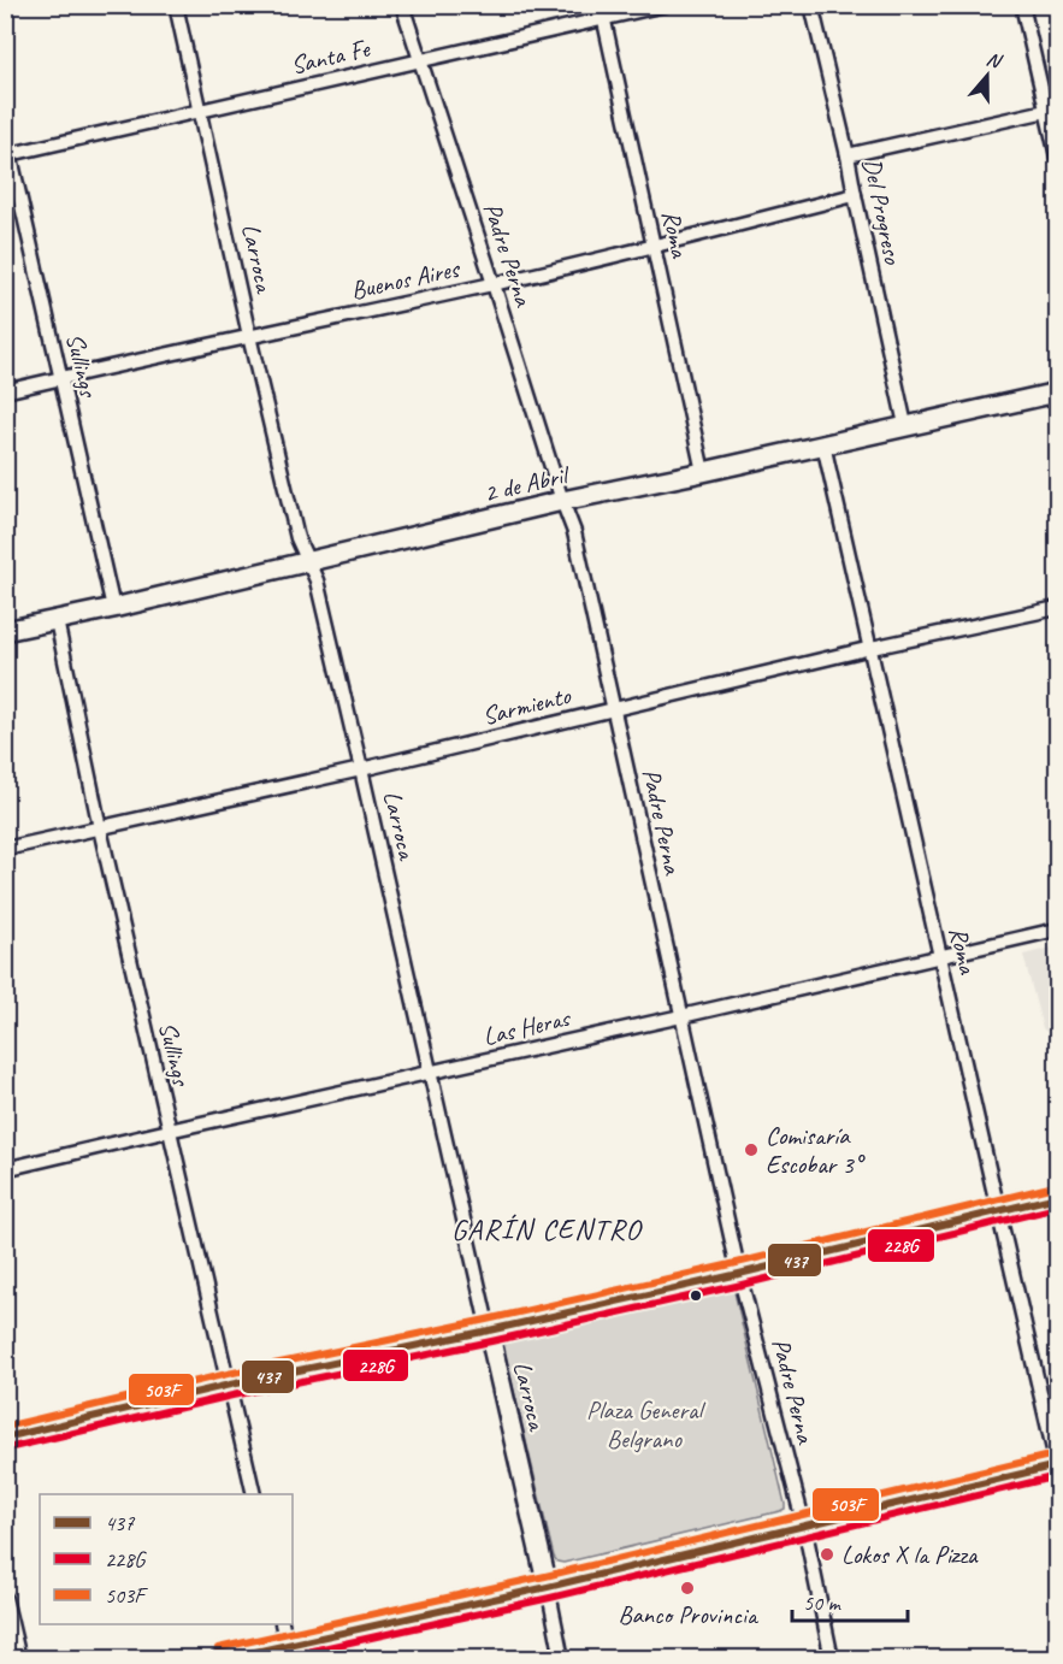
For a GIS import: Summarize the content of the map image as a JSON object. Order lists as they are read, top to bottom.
{
  "streets": {
    "street": [
      "Santa Fe",
      "Del Progreso",
      "Roma",
      "Padre Perna",
      "Larroca",
      "Buenos Aires",
      "Sullings",
      "2 de Abril",
      "Sarmiento",
      "Las Heras"
    ]
  },
  "crossings": [
    ["Santa Fe", "Roma"],
    ["Santa Fe", "Padre Perna"],
    ["Santa Fe", "Larroca"],
    ["Santa Fe", "Sullings"],
    ["Del Progreso", "Buenos Aires"],
    ["Del Progreso", "2 de Abril"],
    ["Roma", "Buenos Aires"],
    ["Roma", "2 de Abril"],
    ["Roma", "Sarmiento"],
    ["Roma", "Las Heras"],
    ["Padre Perna", "Buenos Aires"],
    ["Padre Perna", "2 de Abril"],
    ["Padre Perna", "Sarmiento"],
    ["Padre Perna", "Las Heras"],
    ["Larroca", "Buenos Aires"],
    ["Larroca", "2 de Abril"],
    ["Larroca", "Sarmiento"],
    ["Larroca", "Las Heras"],
    ["Buenos Aires", "Sullings"],
    ["Sullings", "2 de Abril"],
    ["Sullings", "Sarmiento"],
    ["Sullings", "Las Heras"]
  ],
  "districts": ["GARÍN CENTRO"],
  "parks": ["Plaza General Belgrano"],
  "places": ["Comisaría Escobar 3°", "Lokos X la Pizza", "Banco Provincia"],
  "lines": ["transit line 503F", "transit line 437", "transit line 228G"],
  "legend": ["437", "228G", "503F"],
  "scale_bar": "50 m",
  "north": "top"
}
